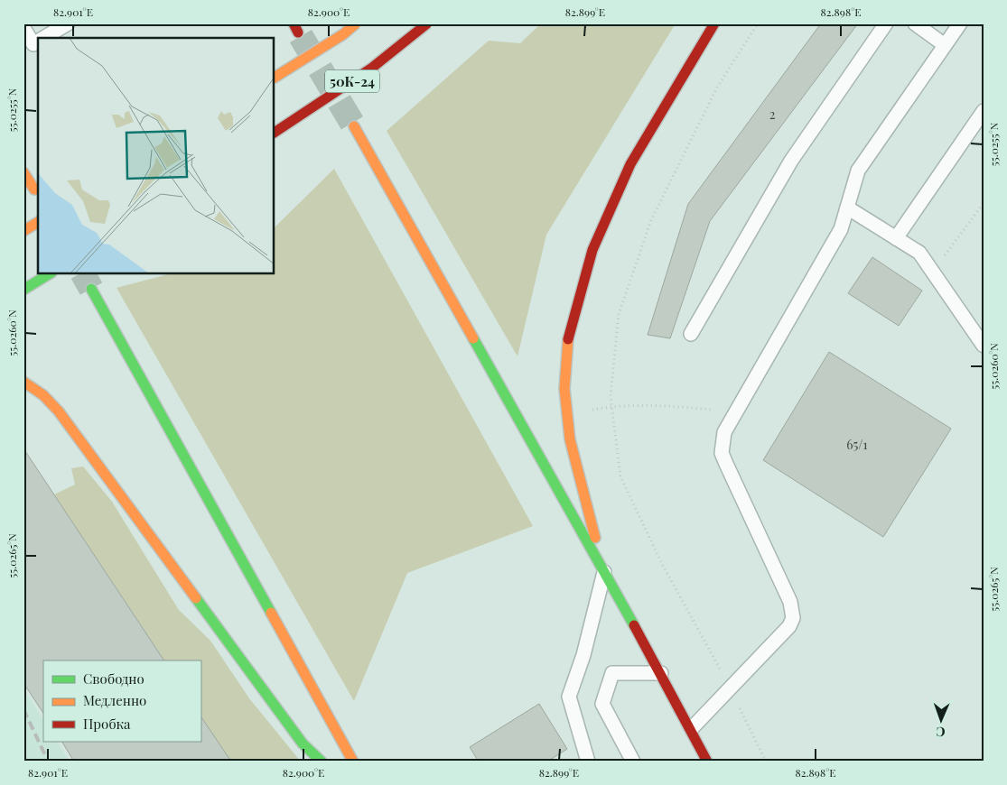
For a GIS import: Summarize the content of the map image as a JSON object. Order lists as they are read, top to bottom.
{
  "streets": {
    "main road": ["50К-24"]
  },
  "house_numbers": ["2", "65/1"],
  "legend": ["Свободно", "Медленно", "Пробка"],
  "north": "bottom",
  "coordinates": [
    "82.901°E",
    "82.900°E",
    "82.899°E",
    "82.898°E",
    "55.0255°N",
    "55.0260°N",
    "55.0265°N"
  ]
}
